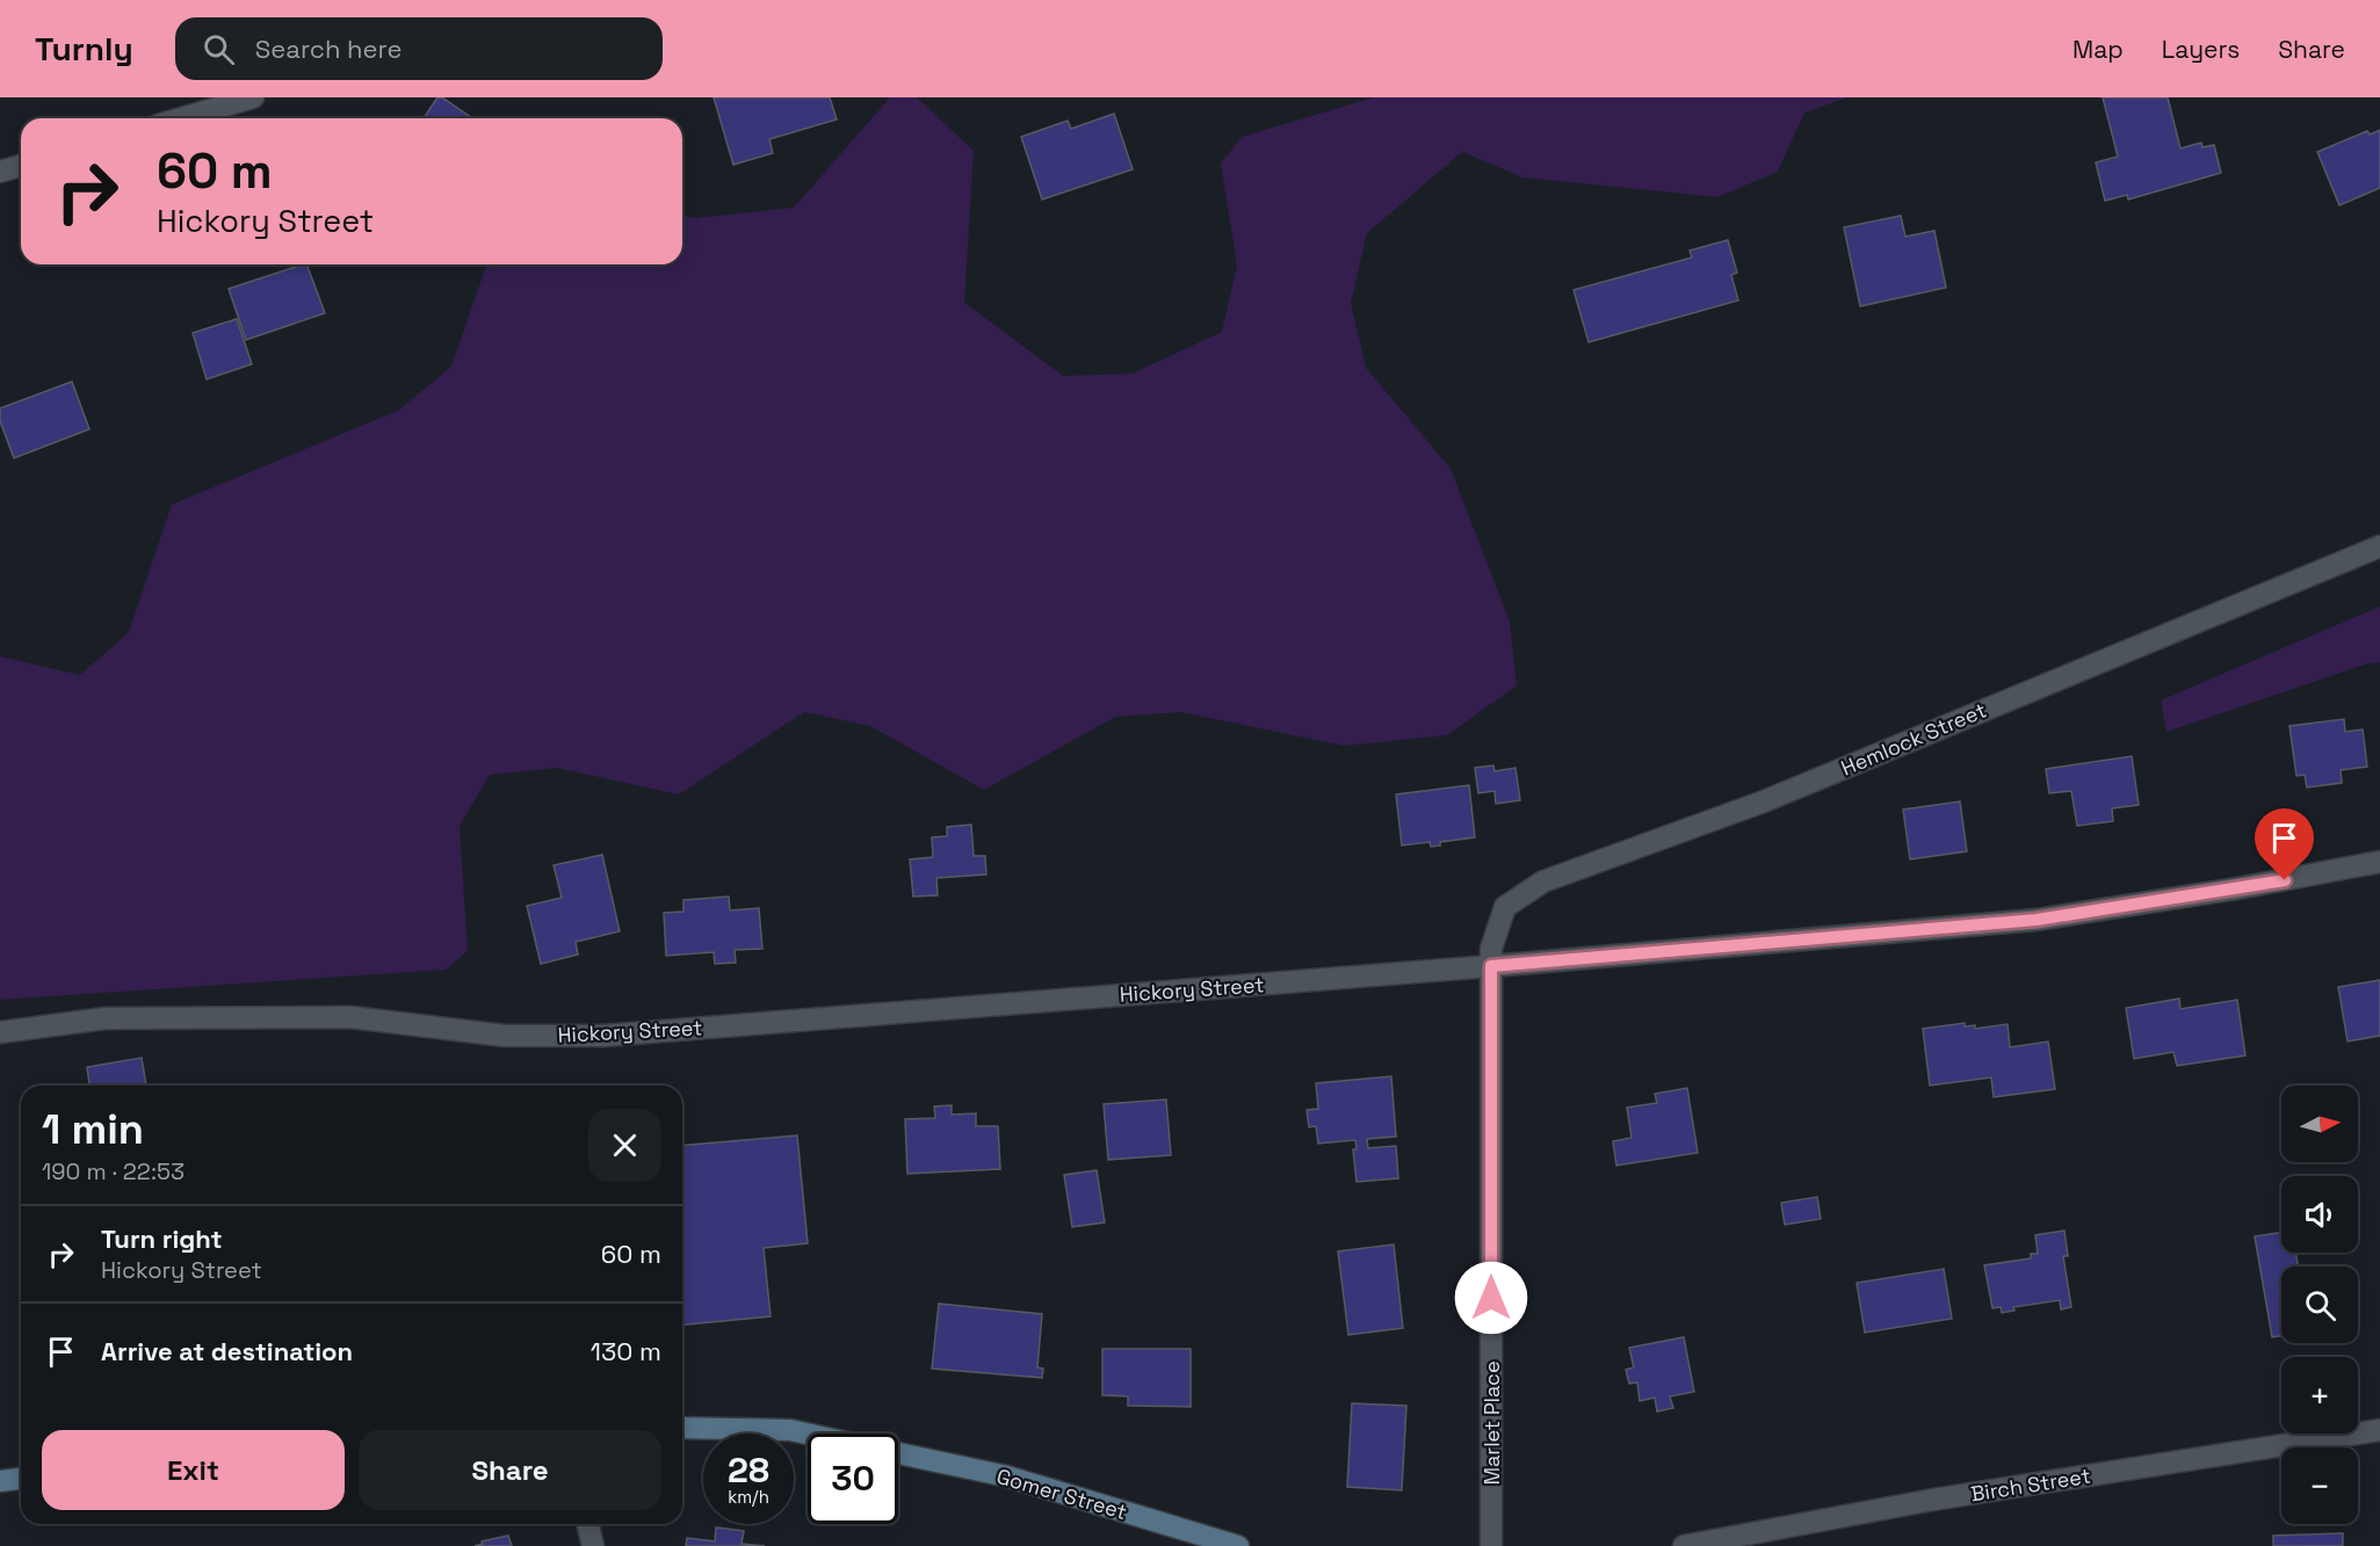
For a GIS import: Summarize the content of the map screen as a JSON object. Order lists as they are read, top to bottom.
{
  "streets": {
    "street": [
      "Hemlock Street",
      "Hickory Street",
      "Marlet Place",
      "Birch Street",
      "Gomer Street"
    ]
  },
  "crossings": [
    ["Hemlock Street", "Hickory Street"],
    ["Hemlock Street", "Marlet Place"],
    ["Hickory Street", "Marlet Place"]
  ],
  "north": "right",
  "page": {
    "header": "Turnly",
    "search": "Search here",
    "nav": ["Map", "Layers", "Share"],
    "turn": ["60 m", "Hickory Street"],
    "map_buttons": ["+", "−"],
    "heading": ["1 min", "190 m · 22:53"],
    "list": [
      {
        "name": "Turn right",
        "note": "Hickory Street",
        "value": "60 m"
      },
      {
        "name": "Arrive at destination",
        "value": "130 m"
      }
    ],
    "buttons": ["Exit", "Share"],
    "speed": "28 km/h",
    "limit": "30"
  }
}
